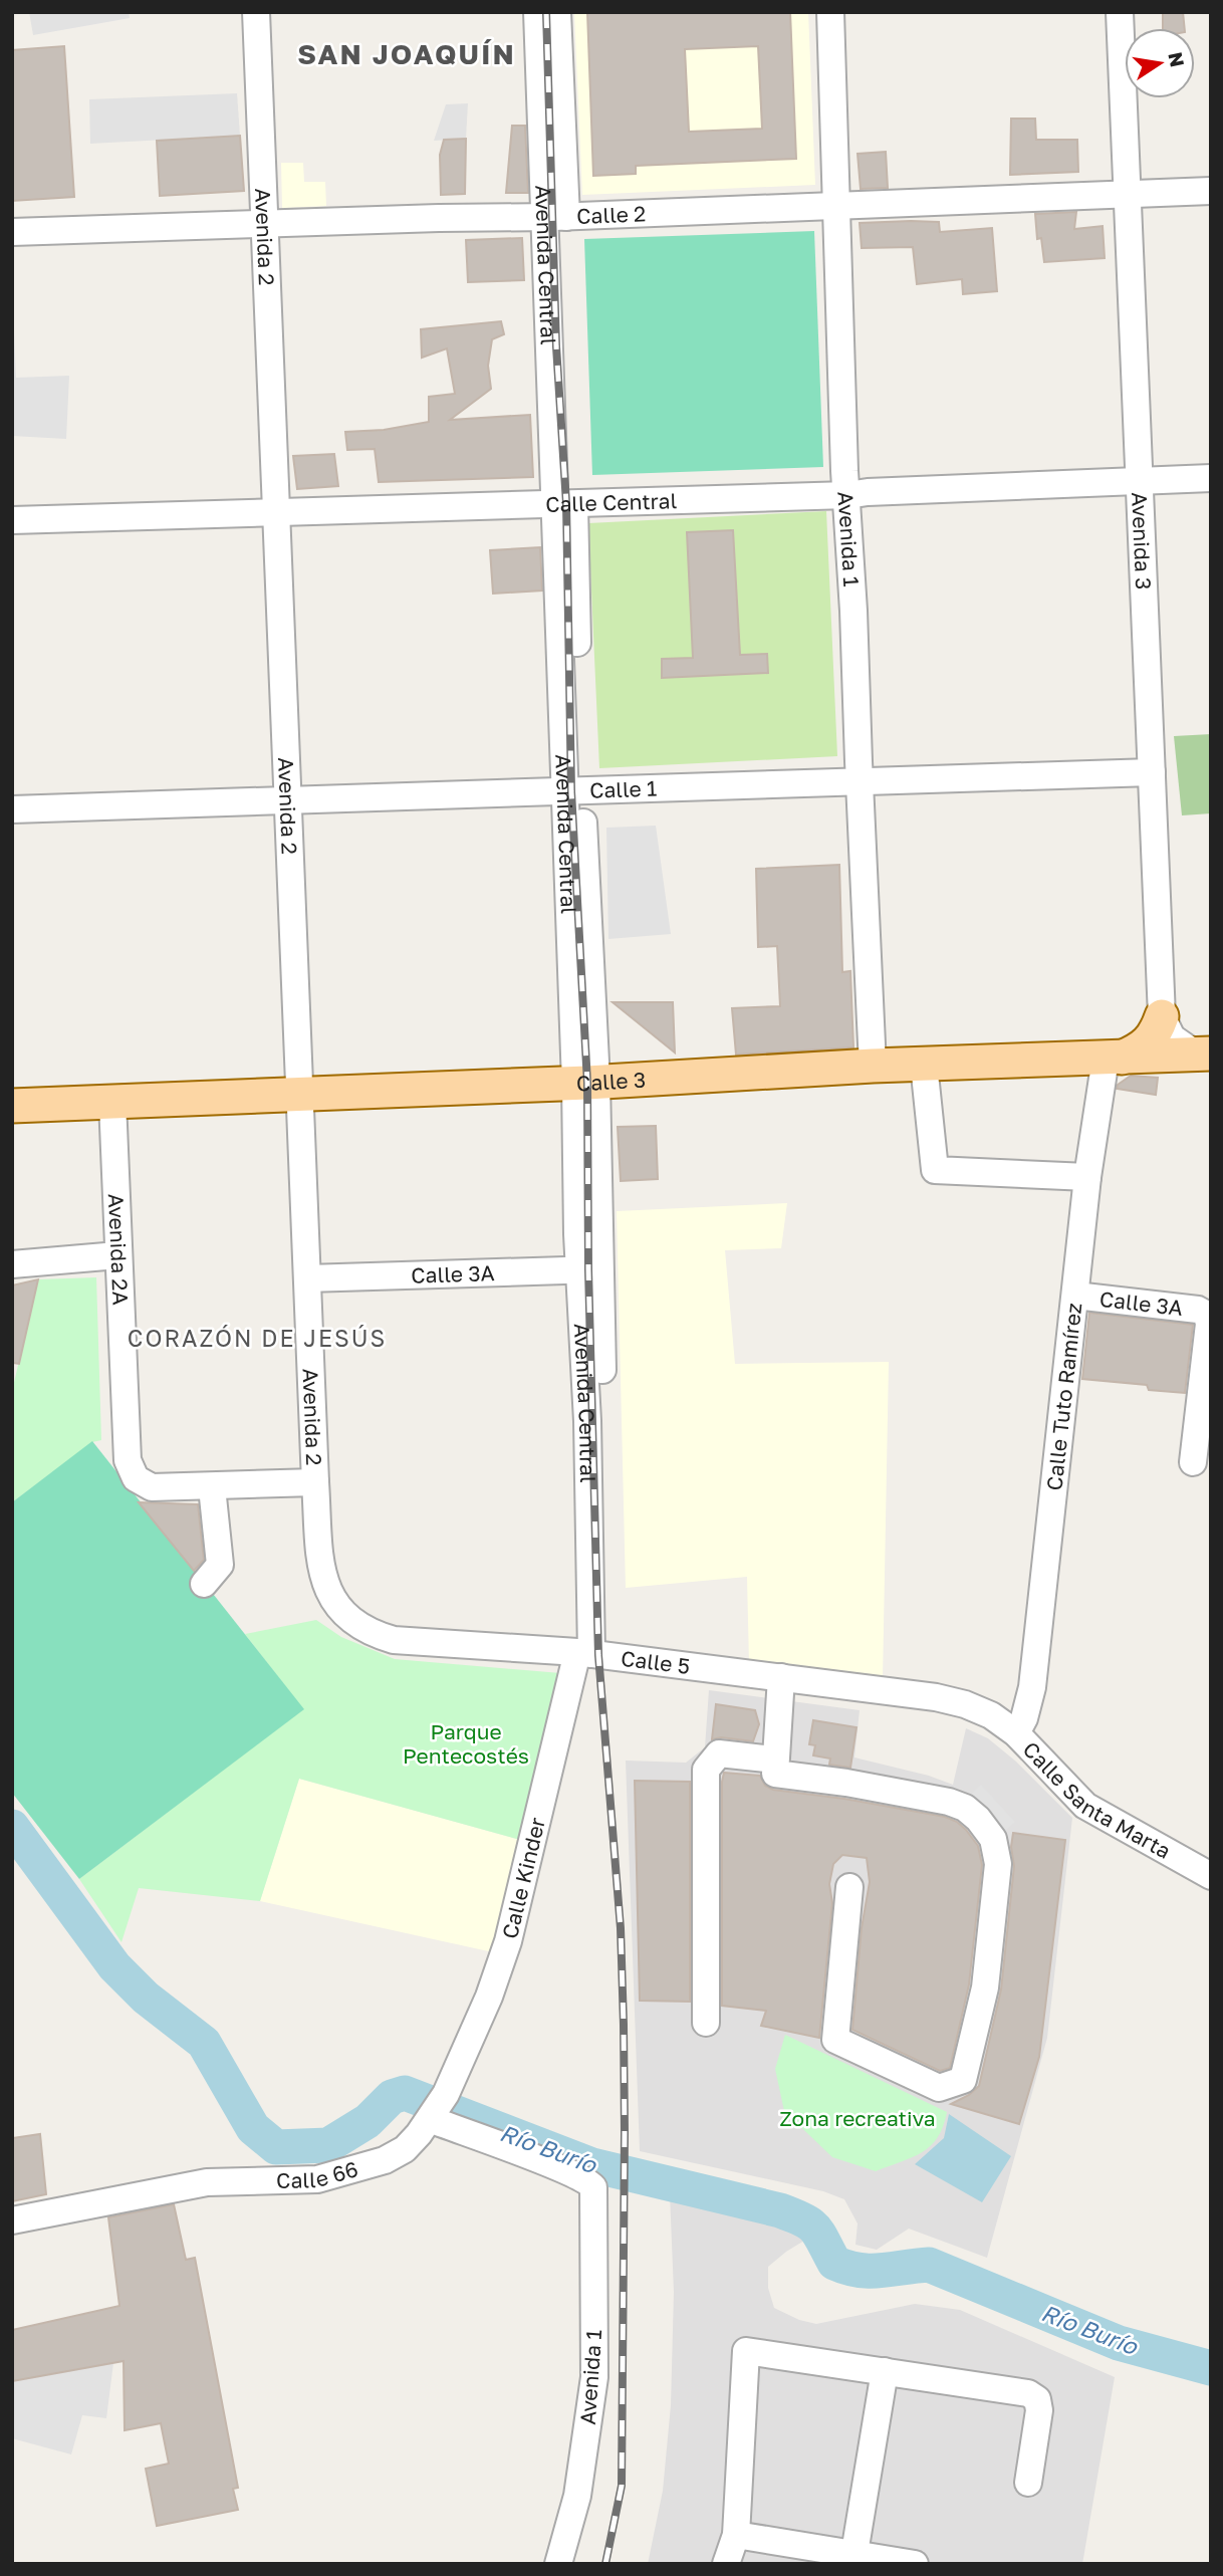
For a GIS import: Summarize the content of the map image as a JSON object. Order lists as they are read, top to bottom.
{
  "streets": {
    "main road": ["Calle 3"],
    "street": [
      "Calle 2",
      "Avenida 2",
      "Avenida Central",
      "Calle Central",
      "Avenida 1",
      "Avenida 3",
      "Calle 1",
      "Avenida 2A",
      "Calle 3A",
      "Calle Tuto Ramírez",
      "Calle 5",
      "Calle Santa Marta",
      "Calle Kinder",
      "Calle 66"
    ]
  },
  "crossings": [
    ["Calle 2", "Avenida 2"],
    ["Calle 2", "Avenida Central"],
    ["Calle 2", "Avenida 1"],
    ["Calle 2", "Avenida 3"],
    ["Avenida 2", "Calle Central"],
    ["Avenida 2", "Calle 1"],
    ["Avenida 2", "Calle 3"],
    ["Avenida 2", "Calle 3A"],
    ["Avenida 2", "Calle 5"],
    ["Avenida Central", "Calle Central"],
    ["Avenida Central", "Calle 1"],
    ["Avenida Central", "Calle 3"],
    ["Avenida Central", "Calle 3A"],
    ["Avenida Central", "Calle 5"],
    ["Avenida Central", "Calle Kinder"],
    ["Calle Central", "Avenida 1"],
    ["Calle Central", "Avenida 3"],
    ["Avenida 1", "Calle 1"],
    ["Avenida 1", "Calle 3"],
    ["Avenida 1", "Calle Kinder"],
    ["Avenida 1", "Calle 66"],
    ["Avenida 3", "Calle 1"],
    ["Calle 3", "Avenida 2A"],
    ["Calle 3", "Calle Tuto Ramírez"],
    ["Calle 3A", "Calle Tuto Ramírez"],
    ["Calle Tuto Ramírez", "Calle Santa Marta"],
    ["Calle 5", "Calle Santa Marta"],
    ["Calle 5", "Calle Kinder"],
    ["Calle Kinder", "Calle 66"]
  ],
  "districts": ["SAN JOAQUÍN", "CORAZÓN DE JESÚS"],
  "water": ["Río Burío"],
  "parks": ["Parque Pentecostés", "Zona recreativa"],
  "north": "right"
}
